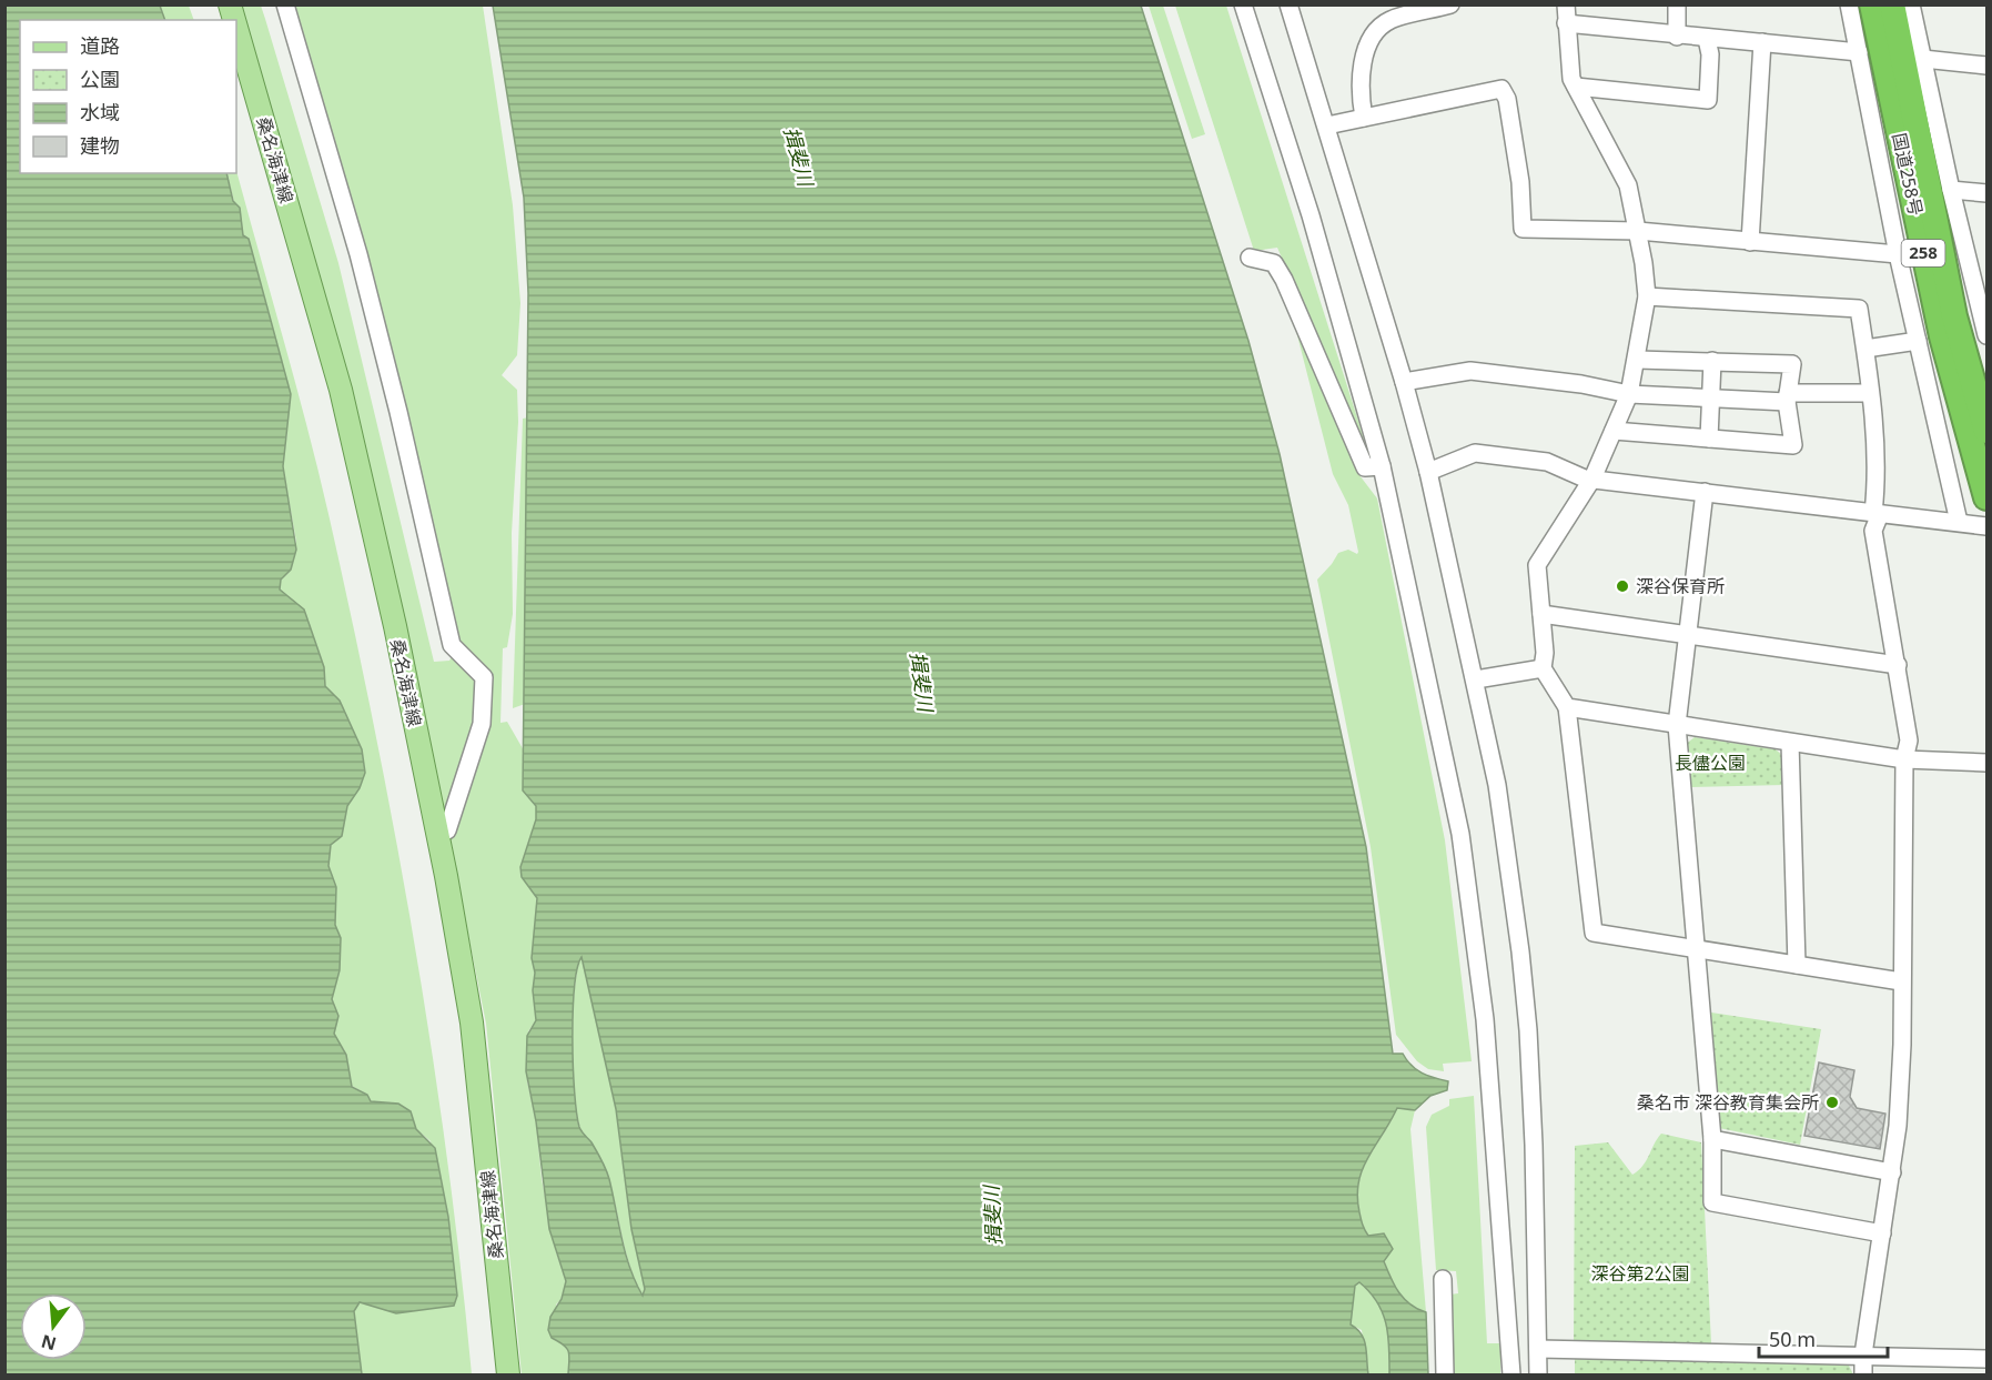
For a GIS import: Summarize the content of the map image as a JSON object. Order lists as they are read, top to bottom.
{
  "streets": {
    "highway": ["国道258号", "258"],
    "main road": ["桑名海津線"]
  },
  "water": ["揖斐川"],
  "parks": ["長儘公園", "深谷第2公園"],
  "places": ["深谷保育所", "桑名市 深谷教育集会所"],
  "legend": [
    "道路",
    "公園",
    "水域",
    "建物"
  ],
  "scale_bar": "50 m",
  "north": "bottom"
}
